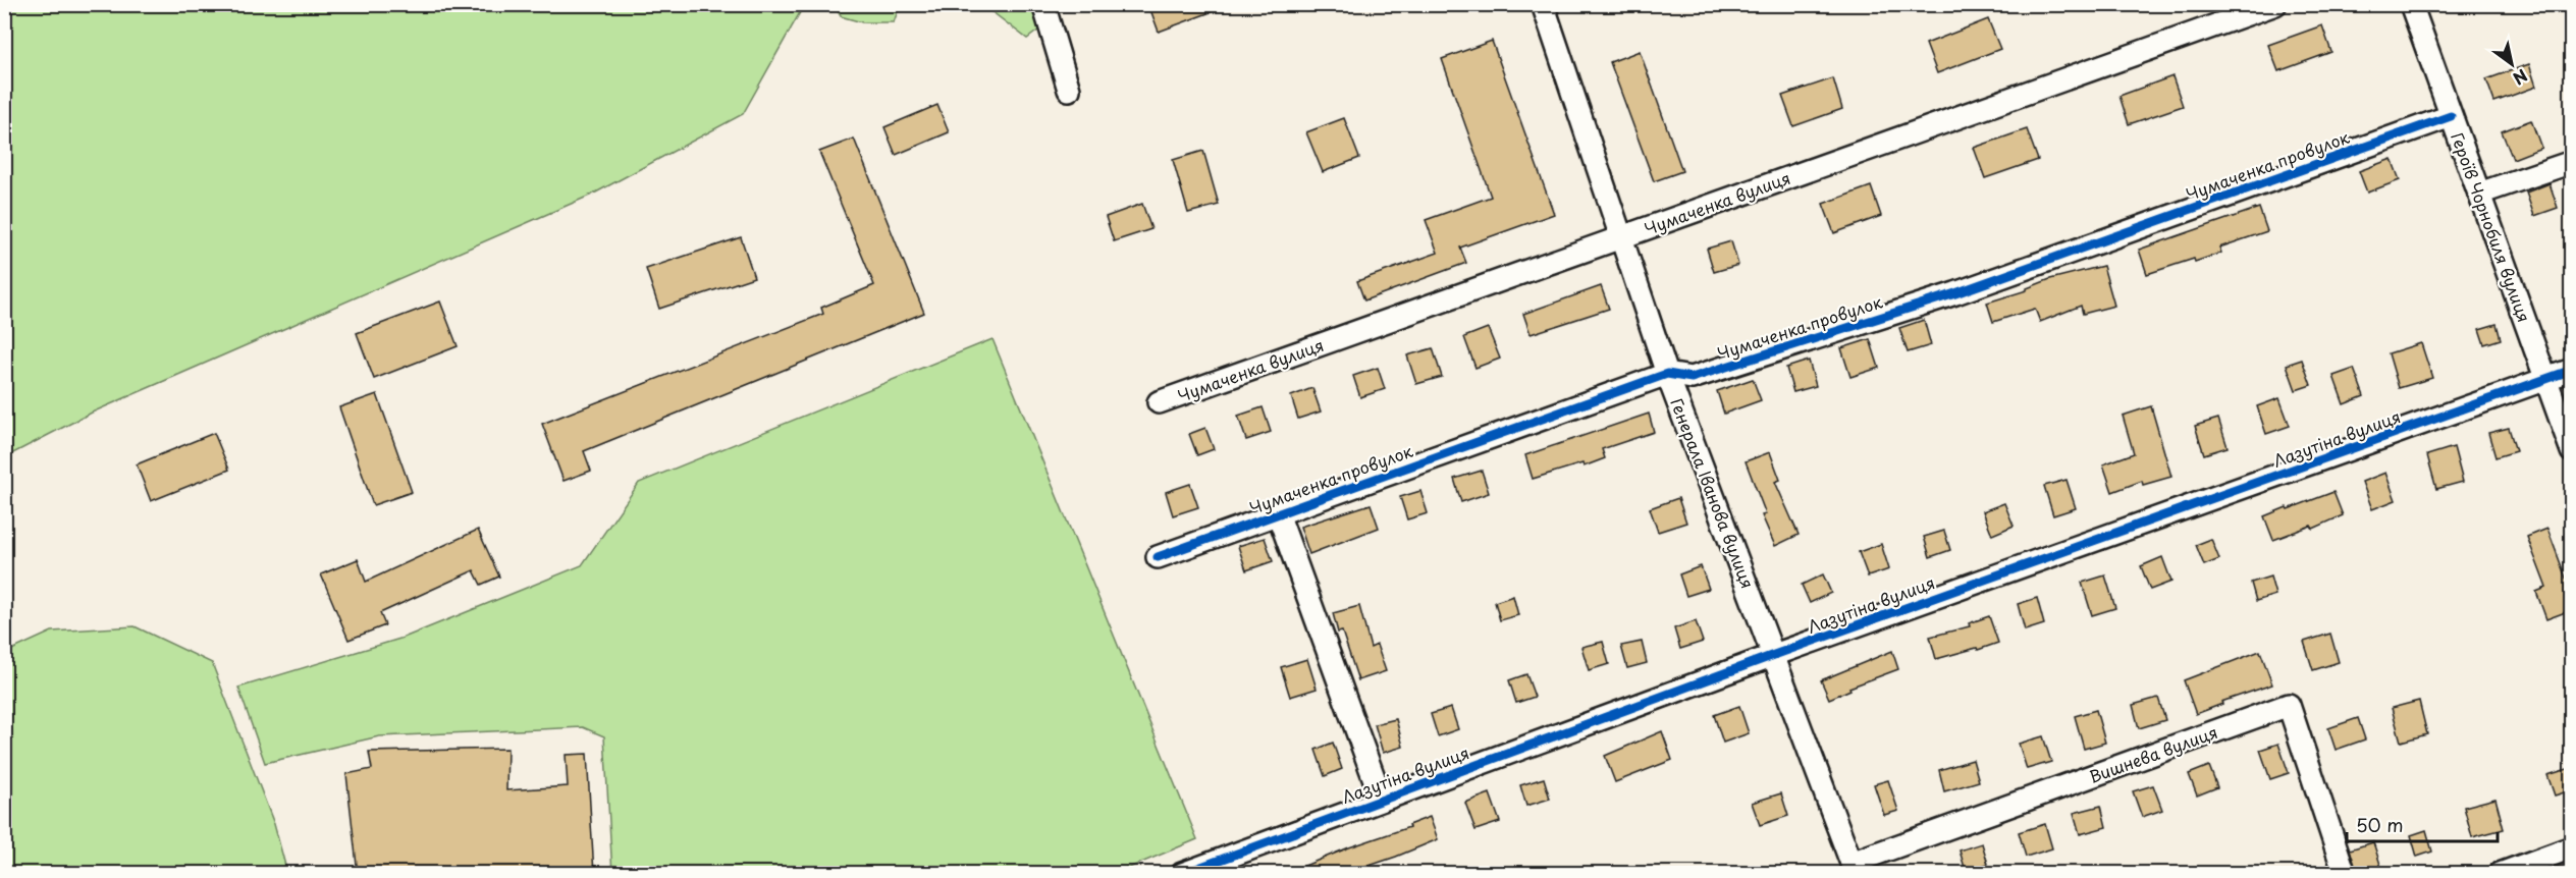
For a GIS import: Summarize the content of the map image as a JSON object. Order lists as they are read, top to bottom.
{
  "streets": {
    "street": [
      "Чумаченка провулок",
      "Чумаченка вулиця",
      "Героїв Чорнобиля вулиця",
      "Лазутіна вулиця",
      "Генерала Іванова вулиця",
      "Вишнева вулиця"
    ]
  },
  "crossings": [
    ["Чумаченка провулок", "Героїв Чорнобиля вулиця"],
    ["Чумаченка провулок", "Лазутіна вулиця"],
    ["Чумаченка провулок", "Генерала Іванова вулиця"],
    ["Чумаченка вулиця", "Генерала Іванова вулиця"],
    ["Героїв Чорнобиля вулиця", "Лазутіна вулиця"],
    ["Лазутіна вулиця", "Генерала Іванова вулиця"],
    ["Генерала Іванова вулиця", "Вишнева вулиця"]
  ],
  "scale_bar": "50 m",
  "north": "bottom right"
}
